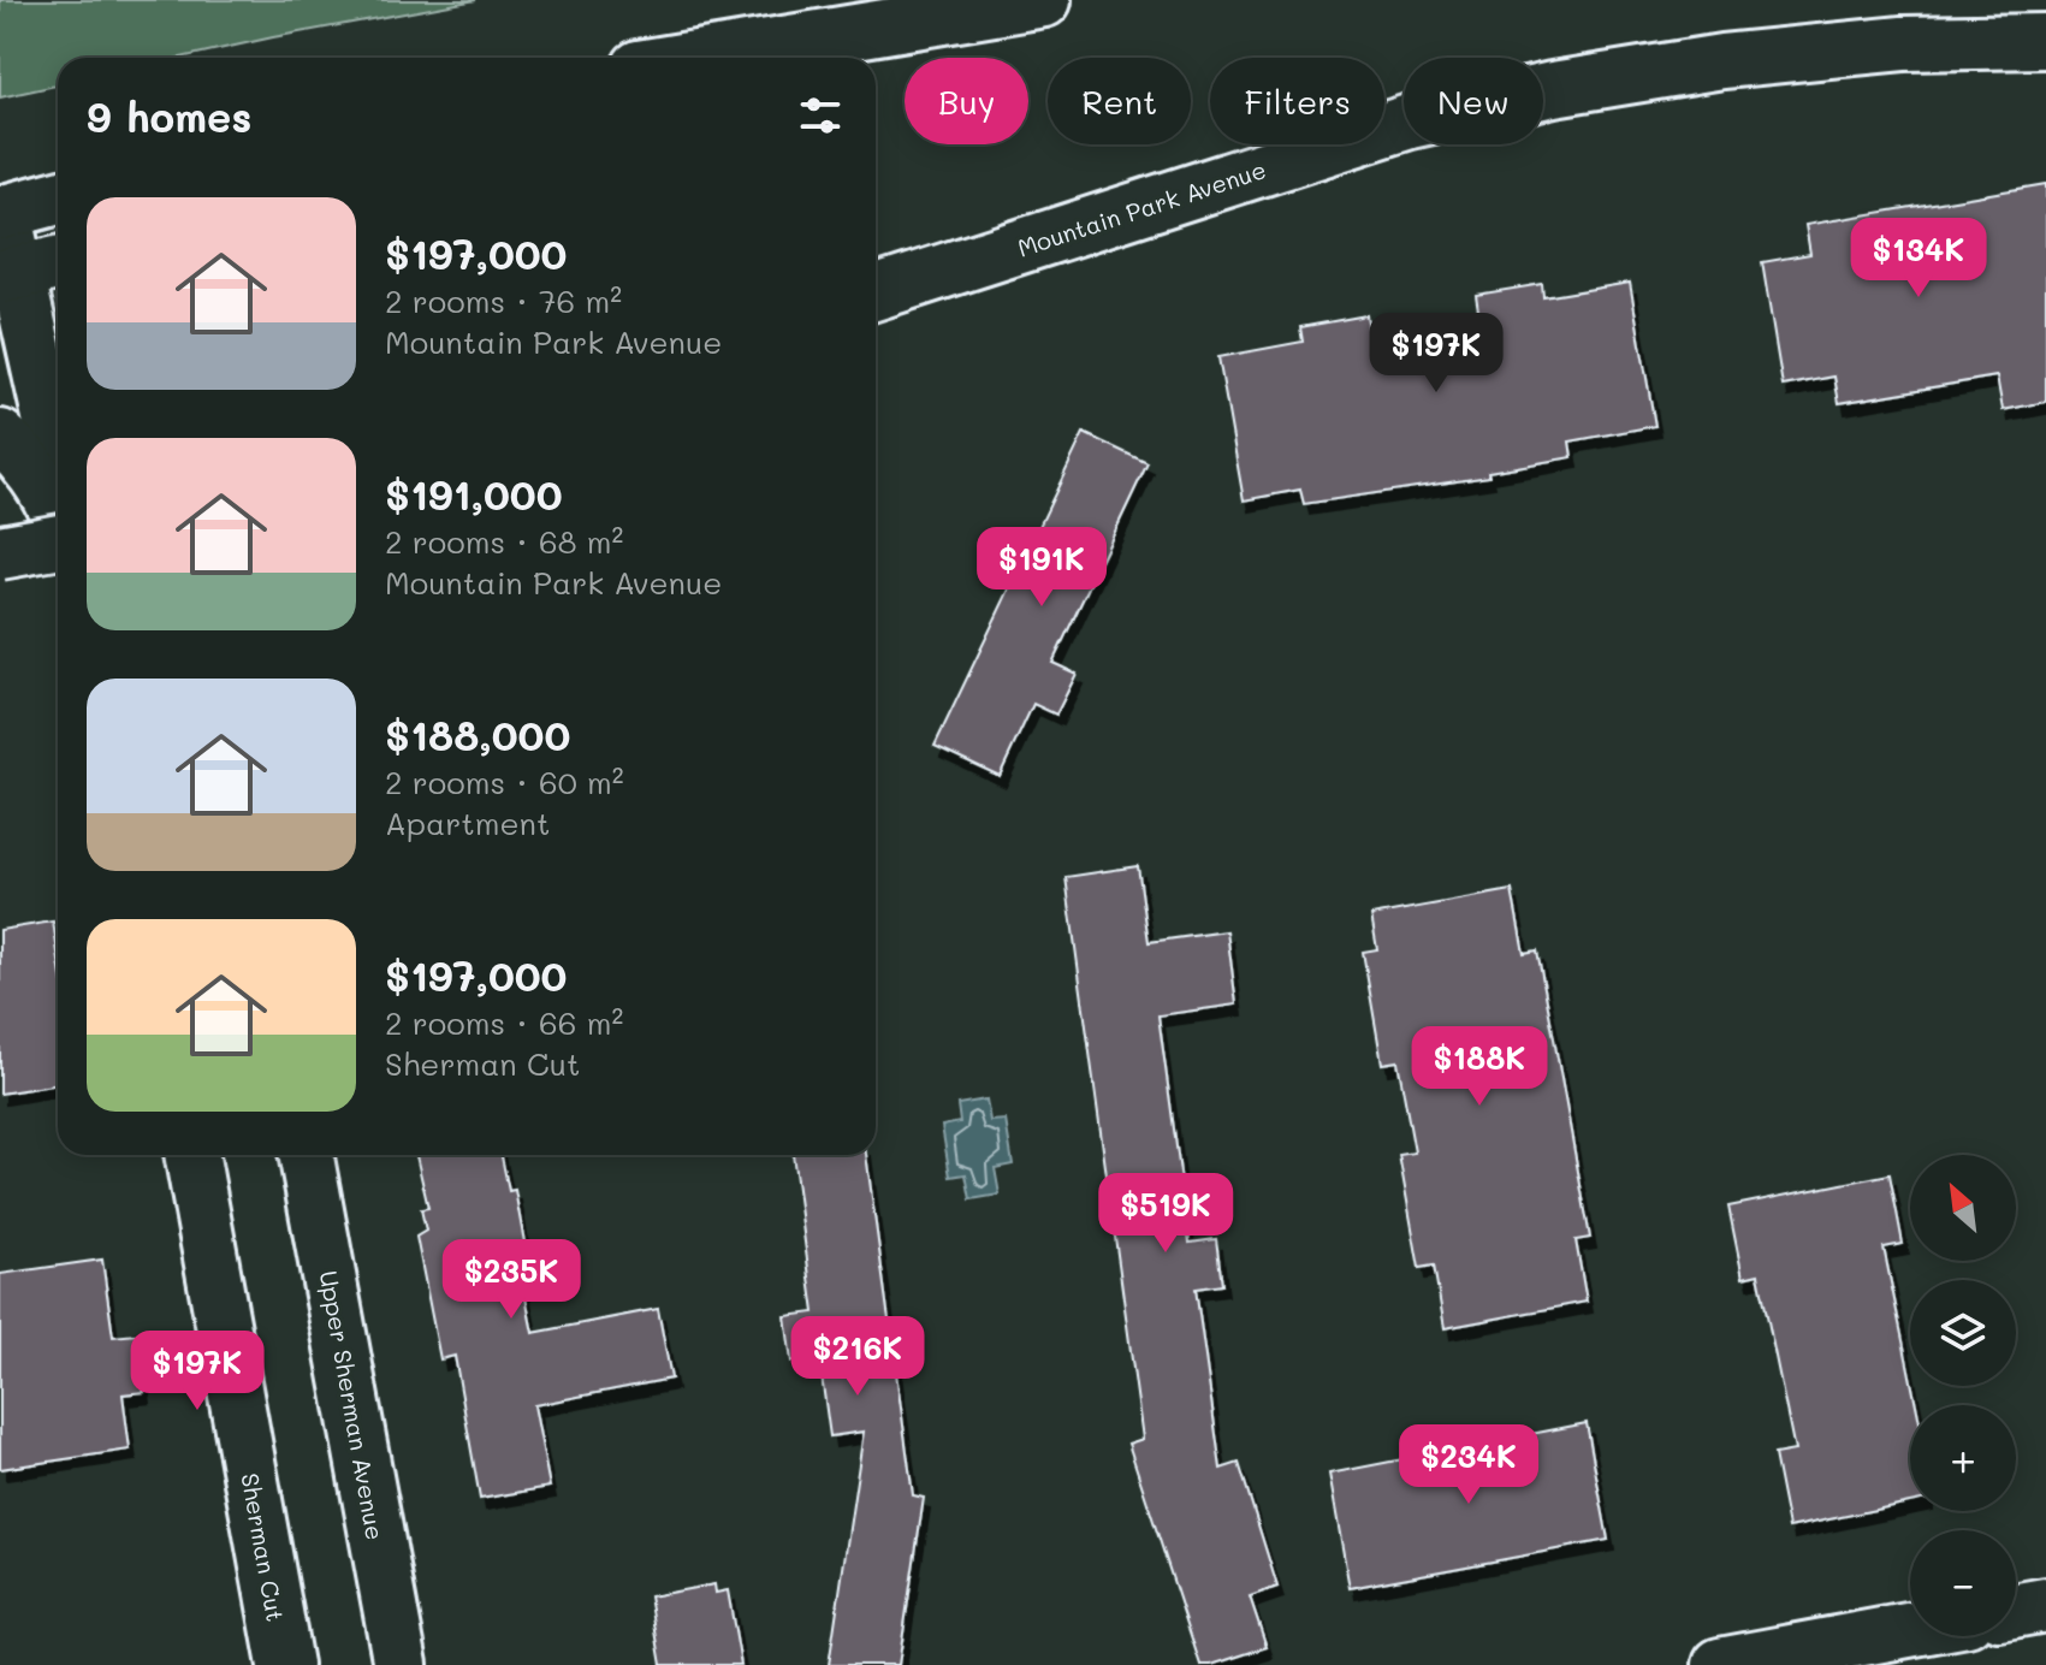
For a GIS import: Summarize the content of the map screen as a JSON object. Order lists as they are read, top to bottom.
{
  "streets": {
    "street": ["Mountain Park Avenue", "Upper Sherman Avenue", "Sherman Cut"]
  },
  "north": "top left",
  "page": {
    "chip": [
      "Buy",
      "Rent",
      "Filters",
      "New"
    ],
    "heading": "9 homes",
    "list": [
      {
        "name": "$197,000",
        "note": "2 rooms · 76 m² · Mountain Park Avenue"
      },
      {
        "name": "$191,000",
        "note": "2 rooms · 68 m² · Mountain Park Avenue"
      },
      {
        "name": "$188,000",
        "note": "2 rooms · 60 m² · Apartment"
      },
      {
        "name": "$197,000",
        "note": "2 rooms · 66 m² · Sherman Cut"
      }
    ],
    "price": [
      "$134K",
      "$197K",
      "$191K",
      "$188K",
      "$519K",
      "$235K",
      "$216K",
      "$197K",
      "$234K"
    ],
    "map_buttons": ["+", "−"]
  }
}
